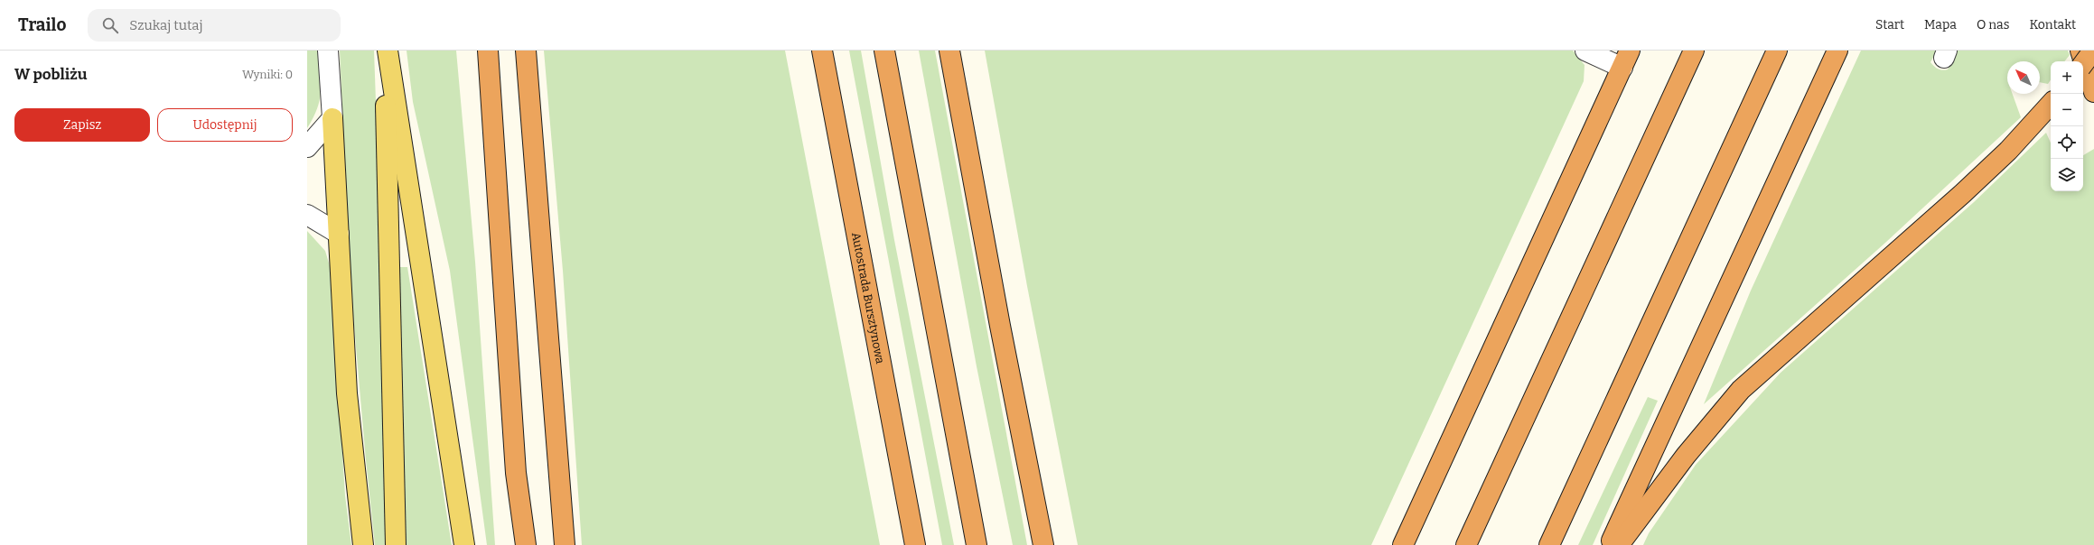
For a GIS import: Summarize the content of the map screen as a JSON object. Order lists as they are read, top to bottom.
{
  "streets": {
    "highway": ["Autostrada Bursztynowa"]
  },
  "north": "top left",
  "page": {
    "header": "Trailo",
    "search": "Szukaj tutaj",
    "nav": [
      "Start",
      "Mapa",
      "O nas",
      "Kontakt"
    ],
    "heading": ["W pobliżu", "Wyniki: 0"],
    "map_buttons": ["+", "−"],
    "buttons": ["Zapisz", "Udostępnij"]
  }
}
